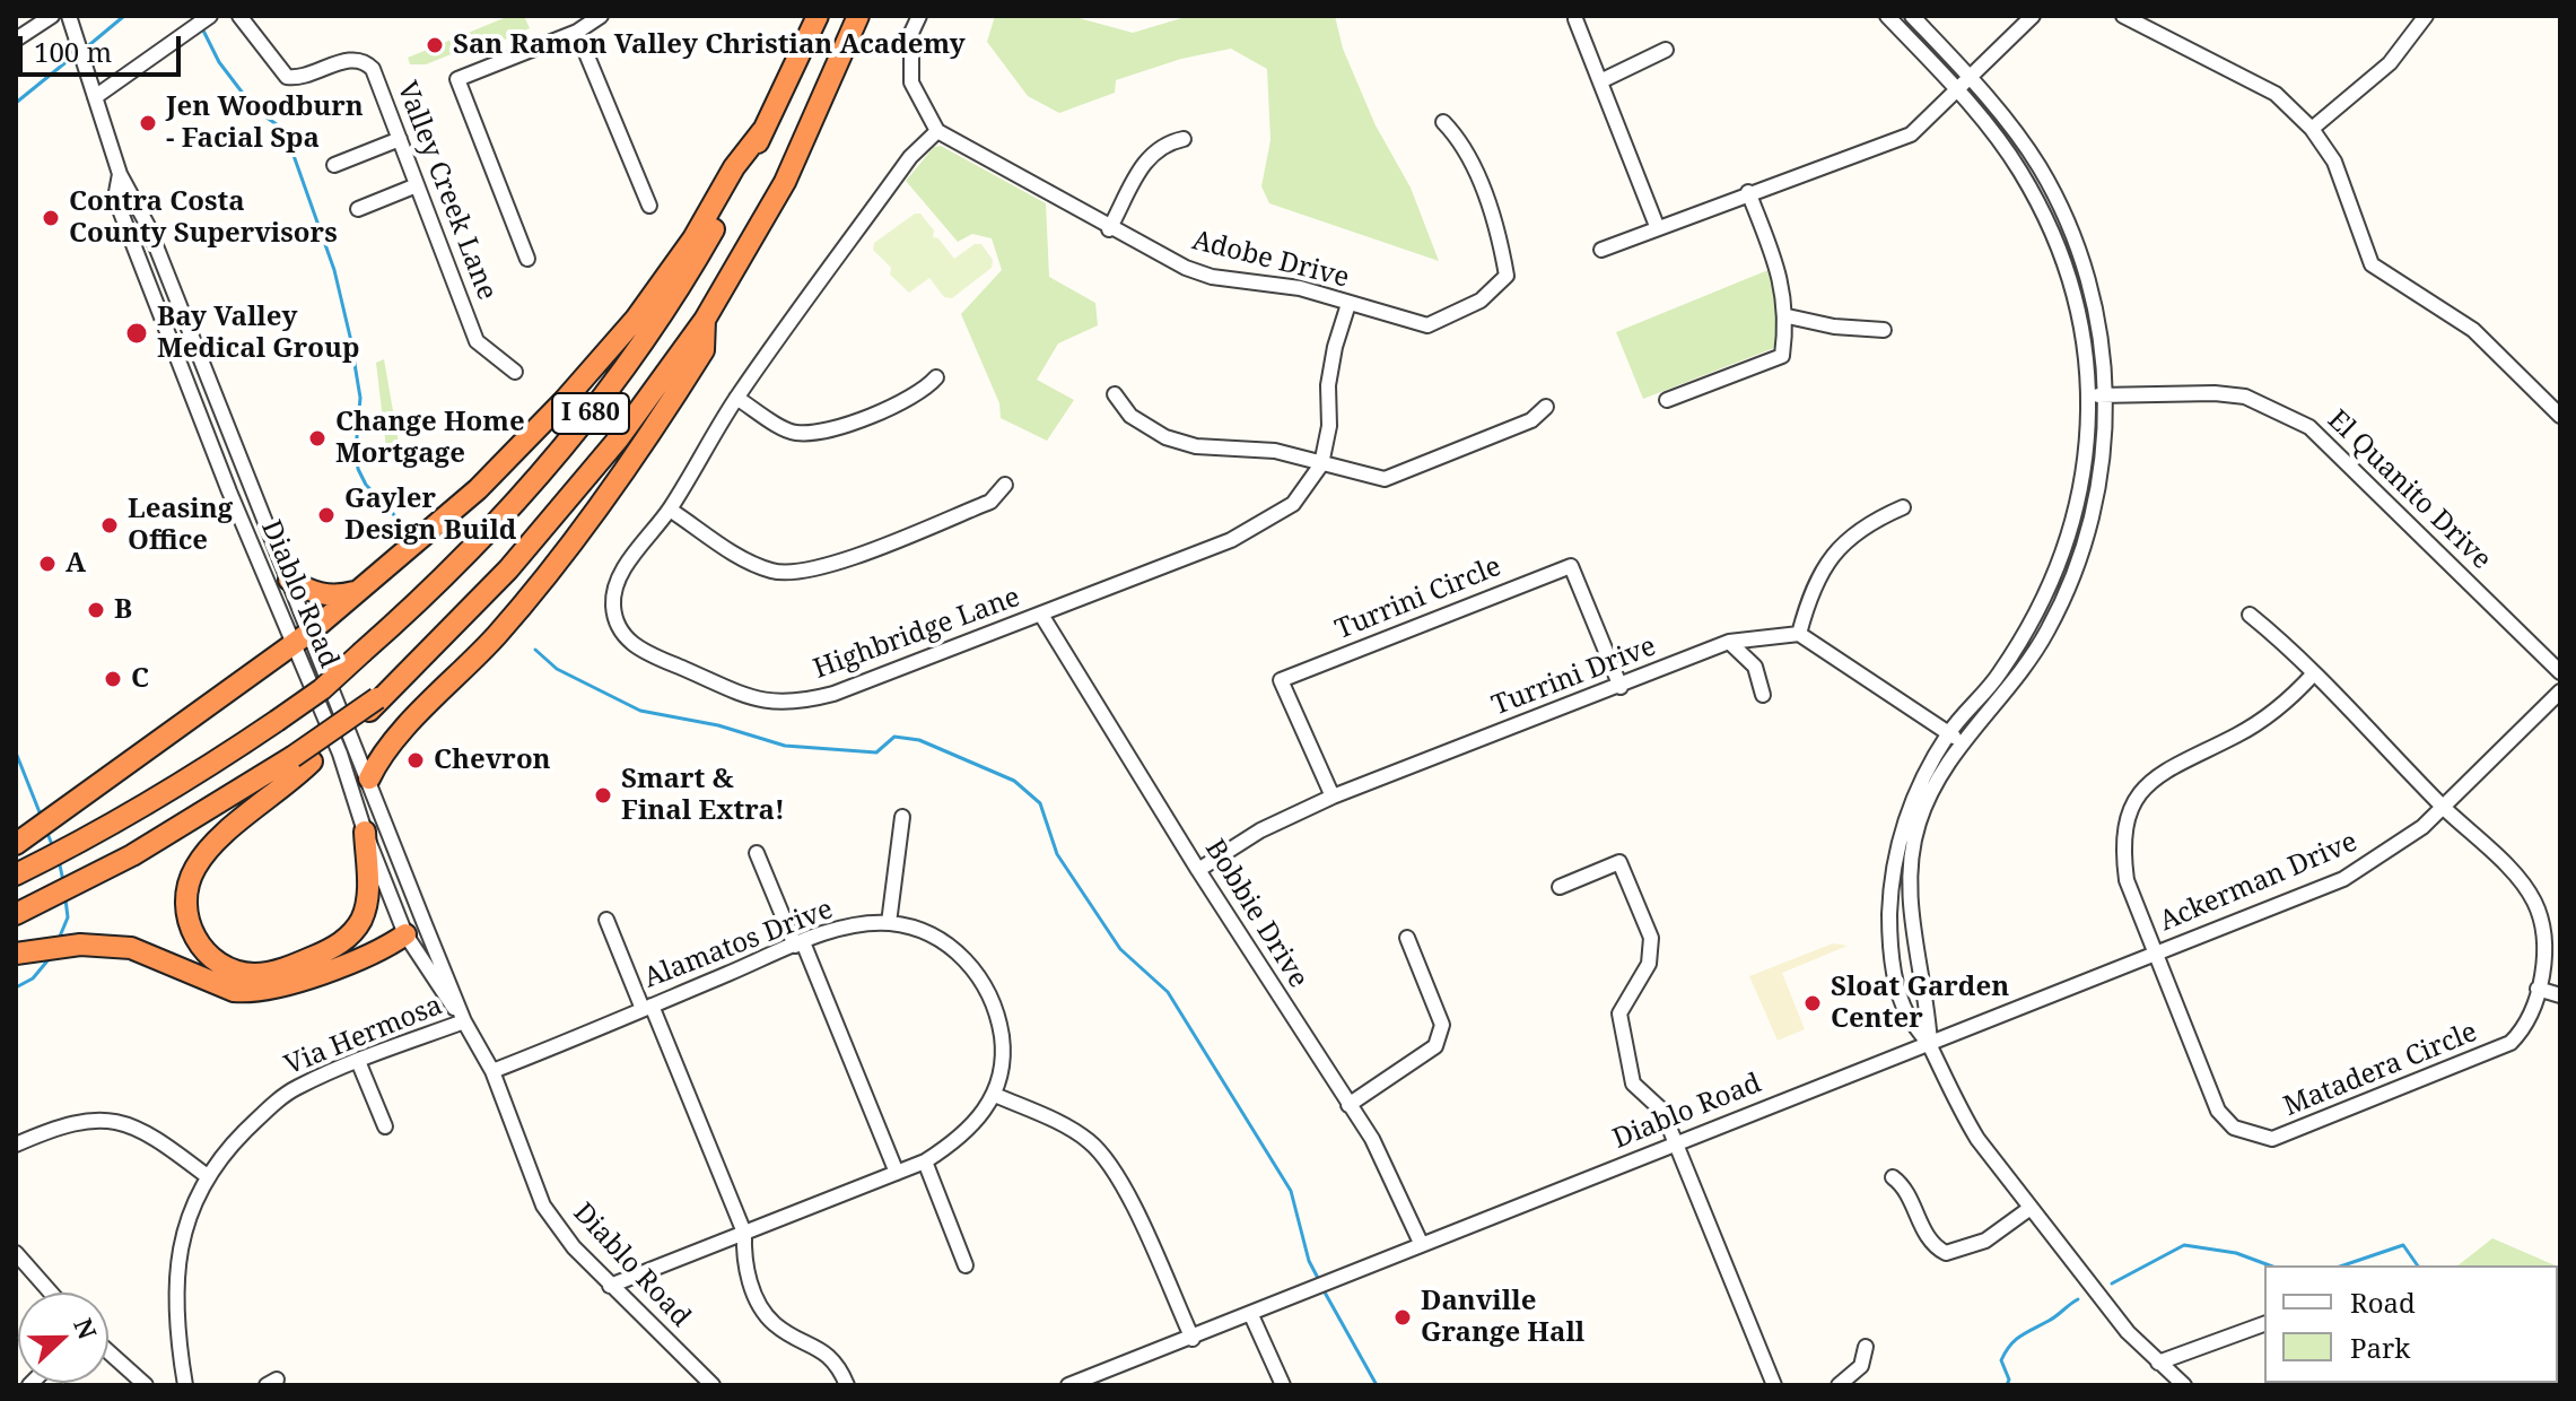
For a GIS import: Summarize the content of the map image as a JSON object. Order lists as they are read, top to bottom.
{
  "streets": {
    "highway": ["I 680"],
    "street": [
      "Valley Creek Lane",
      "Adobe Drive",
      "El Quanito Drive",
      "Diablo Road",
      "Turrini Circle",
      "Highbridge Lane",
      "Turrini Drive",
      "Ackerman Drive",
      "Bobbie Drive",
      "Alamatos Drive",
      "Via Hermosa",
      "Matadera Circle"
    ]
  },
  "crossings": [
    ["Adobe Drive", "Highbridge Lane"],
    ["Diablo Road", "Ackerman Drive"],
    ["Diablo Road", "Bobbie Drive"],
    ["Diablo Road", "Alamatos Drive"],
    ["Diablo Road", "Via Hermosa"],
    ["Turrini Circle", "Turrini Drive"],
    ["Highbridge Lane", "Bobbie Drive"],
    ["Turrini Drive", "Bobbie Drive"],
    ["Ackerman Drive", "Matadera Circle"]
  ],
  "places": [
    "San Ramon Valley Christian Academy",
    "Jen Woodburn - Facial Spa",
    "Contra Costa County Supervisors",
    "Bay Valley Medical Group",
    "Change Home Mortgage",
    "Gayler Design Build",
    "Leasing Office",
    "A",
    "B",
    "C",
    "Chevron",
    "Smart & Final Extra!",
    "Sloat Garden Center",
    "Danville Grange Hall"
  ],
  "legend": ["Road", "Park"],
  "scale_bar": "100 m",
  "north": "right"
}
